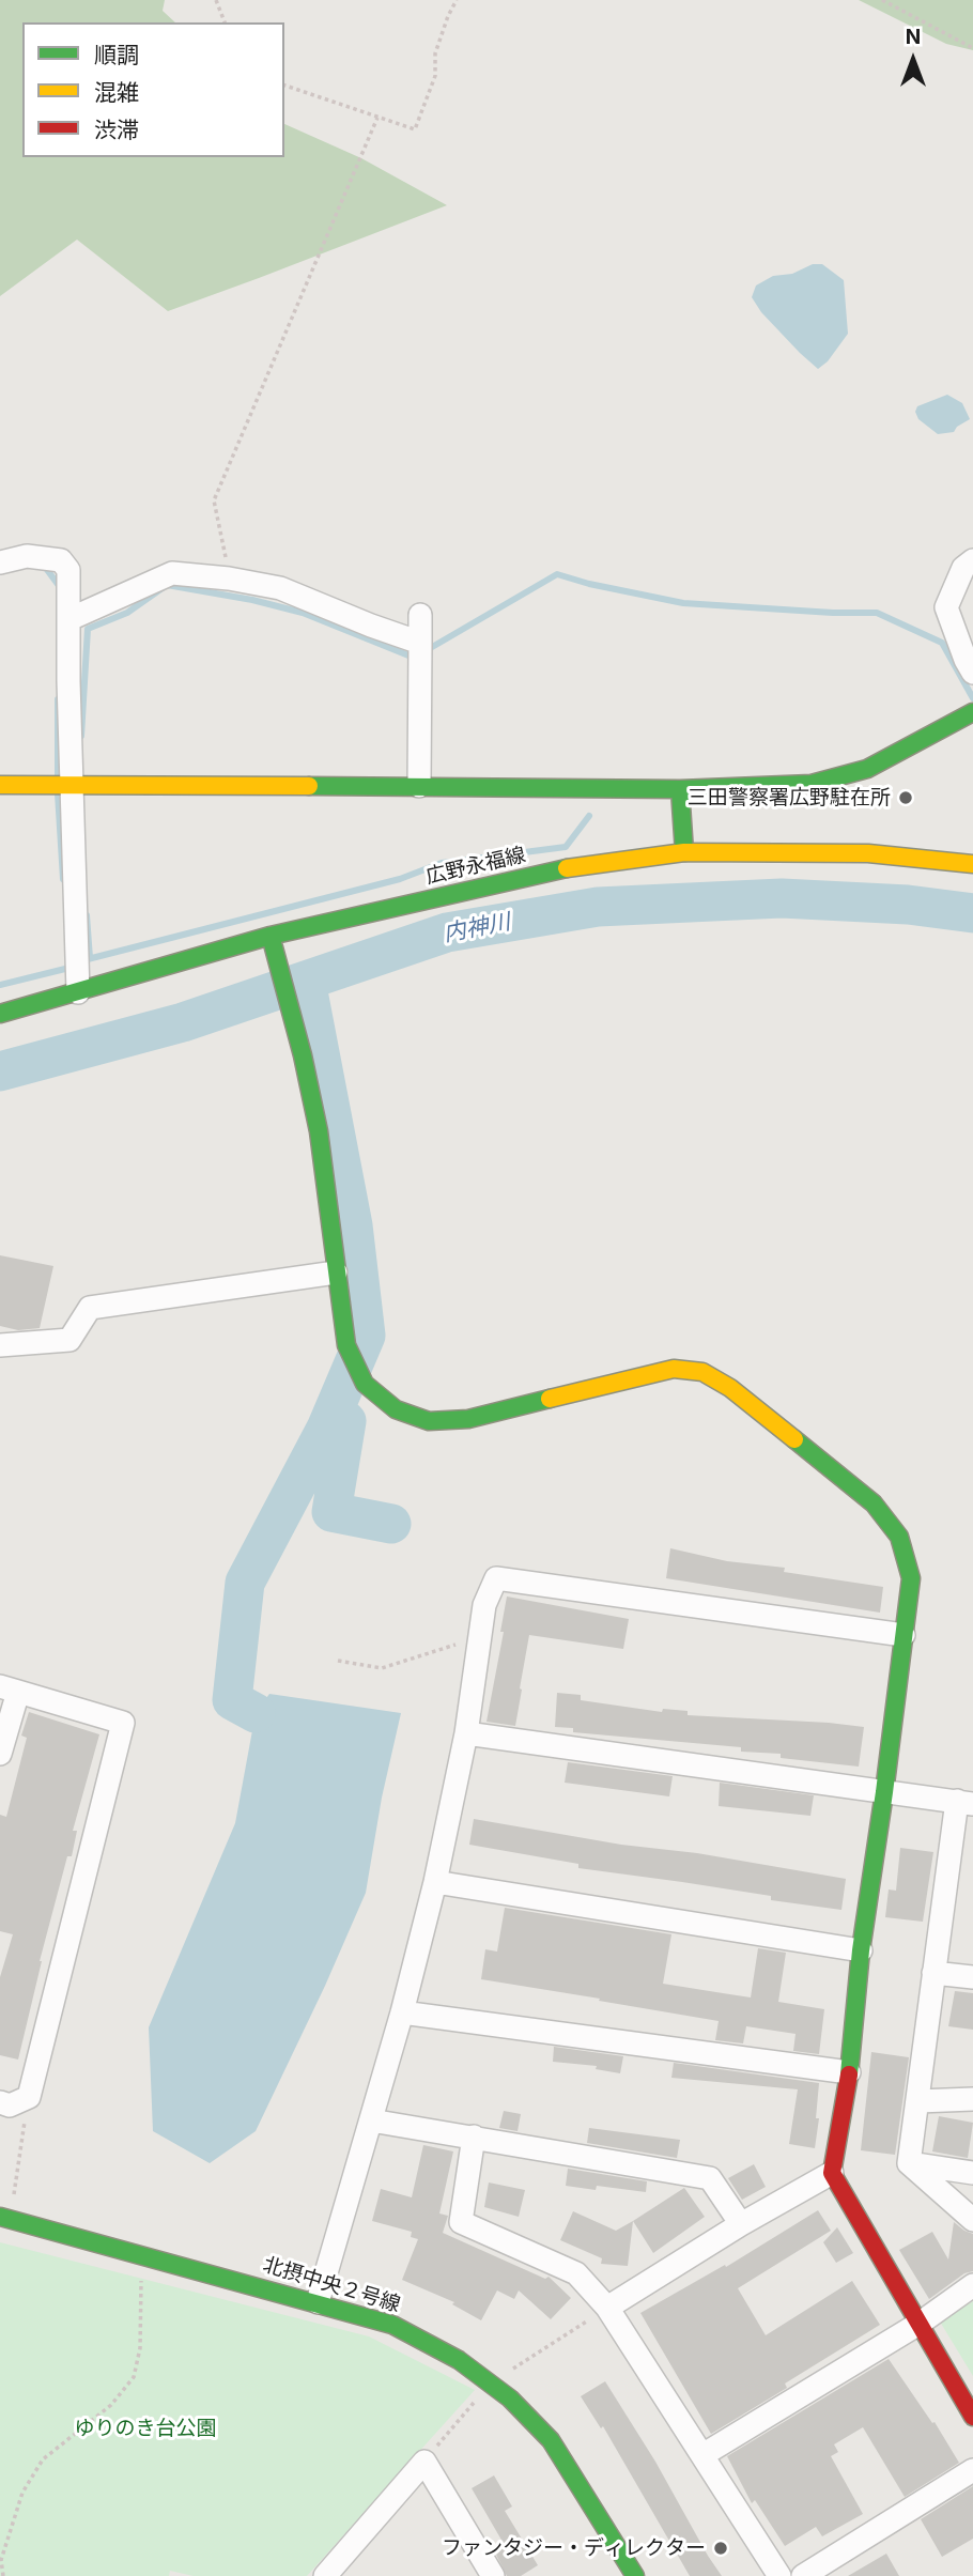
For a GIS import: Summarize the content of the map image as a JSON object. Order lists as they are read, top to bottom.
{
  "streets": {
    "street": ["広野永福線", "北摂中央２号線"]
  },
  "water": ["内神川"],
  "parks": ["ゆりのき台公園"],
  "places": ["三田警察署広野駐在所", "ファンタジー・ディレクター"],
  "legend": ["順調", "混雑", "渋滞"],
  "north": "top"
}
